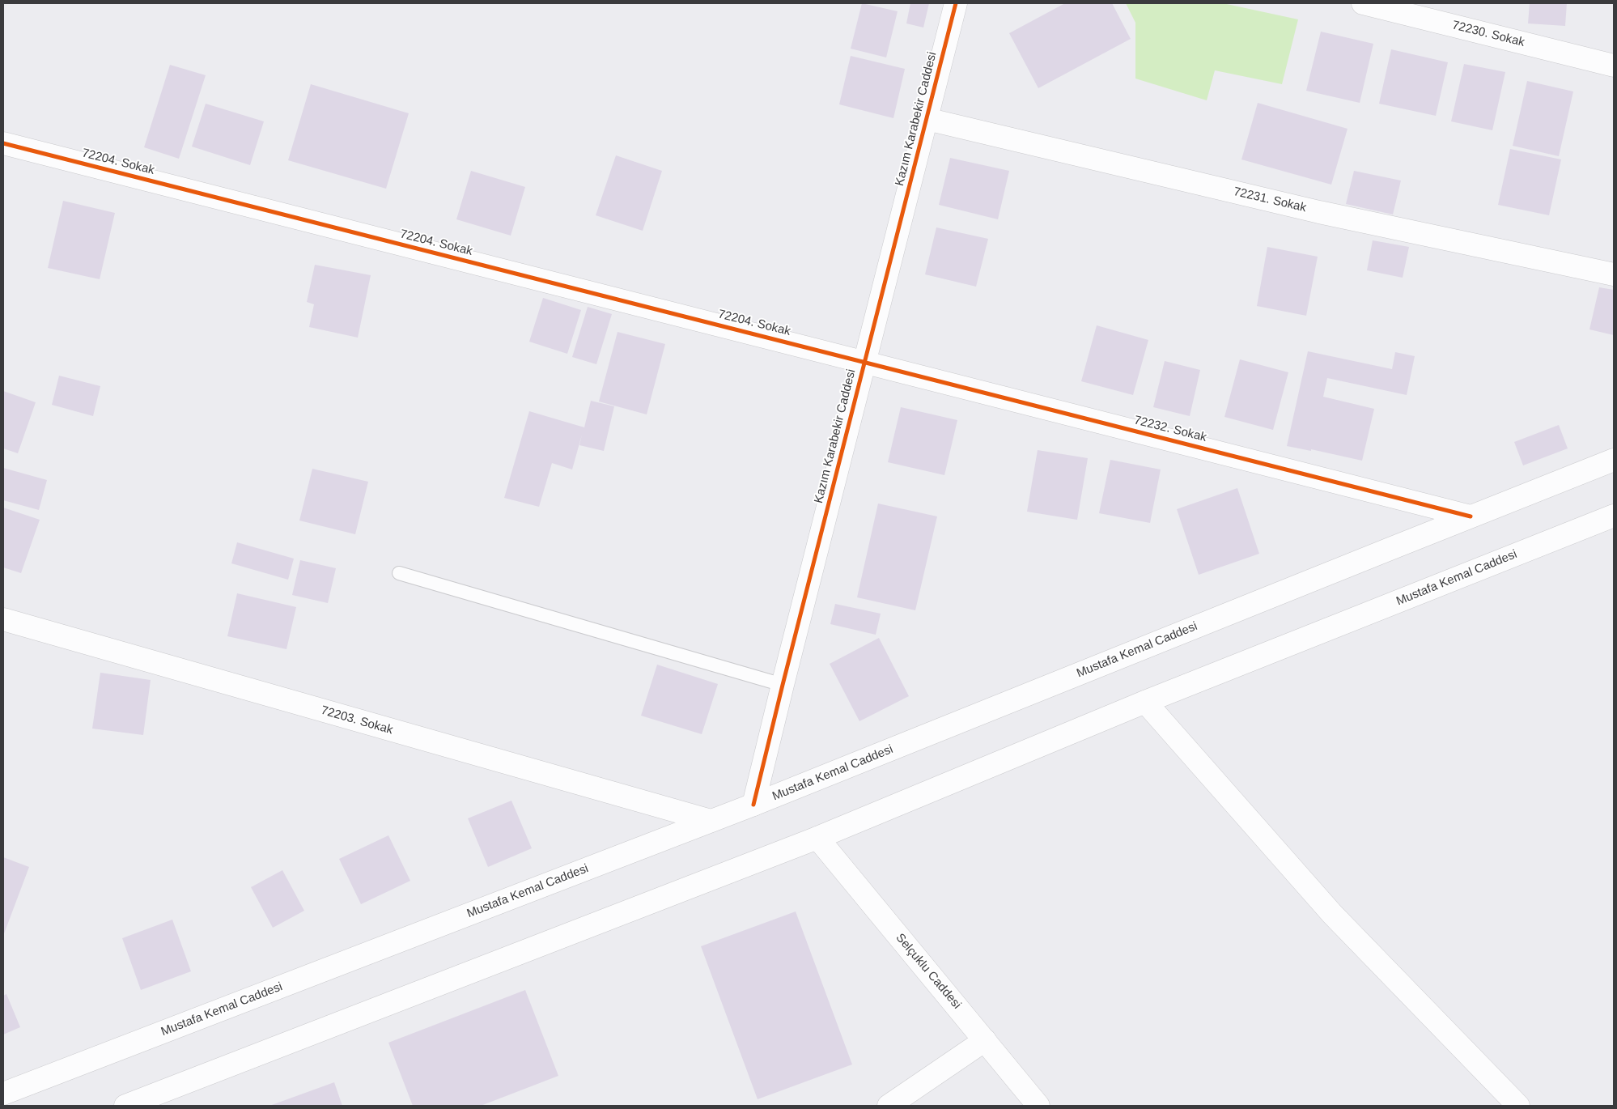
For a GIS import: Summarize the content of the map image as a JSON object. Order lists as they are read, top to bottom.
{
  "streets": {
    "street": [
      "72230. Sokak",
      "Kazım Karabekir Caddesi",
      "72204. Sokak",
      "72231. Sokak",
      "72232. Sokak",
      "Mustafa Kemal Caddesi",
      "72203. Sokak",
      "Selçuklu Caddesi"
    ]
  },
  "crossings": [
    ["Kazım Karabekir Caddesi", "72204. Sokak"],
    ["Kazım Karabekir Caddesi", "72231. Sokak"],
    ["Kazım Karabekir Caddesi", "72232. Sokak"],
    ["Kazım Karabekir Caddesi", "Mustafa Kemal Caddesi"],
    ["72204. Sokak", "72232. Sokak"],
    ["72232. Sokak", "Mustafa Kemal Caddesi"],
    ["Mustafa Kemal Caddesi", "72203. Sokak"],
    ["Mustafa Kemal Caddesi", "Selçuklu Caddesi"]
  ]
}
